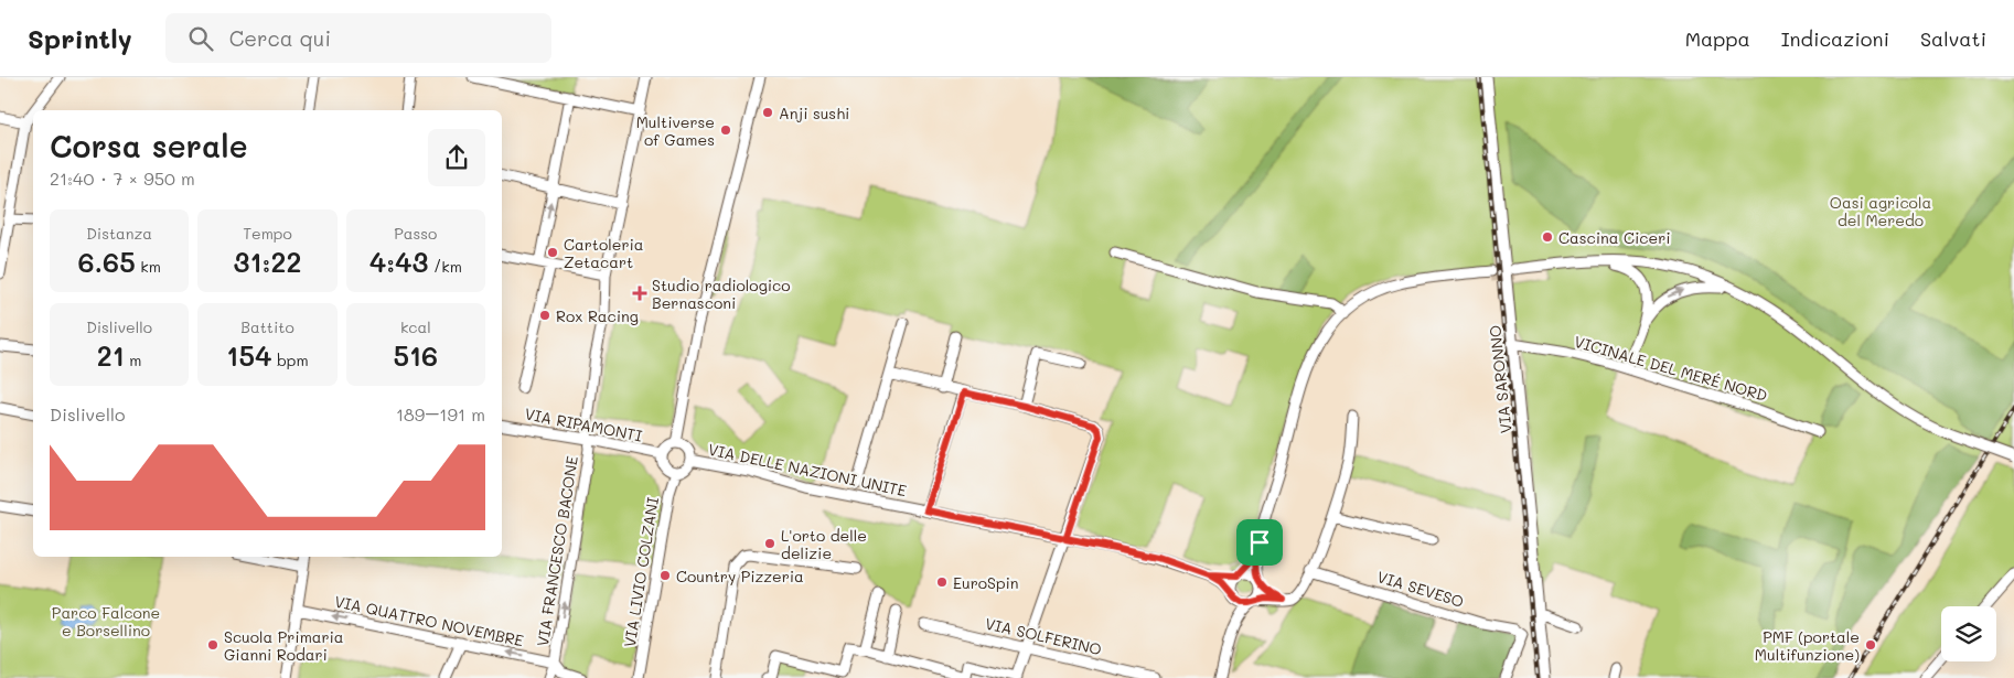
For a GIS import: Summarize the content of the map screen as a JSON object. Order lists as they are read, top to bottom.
{
  "streets": {
    "street": [
      "VICINALE DEL MERÉ NORD",
      "VIA SARONNO",
      "VIA RIPAMONTI",
      "VIA DELLE NAZIONI UNITE",
      "VIA FRANCESCO BACONE",
      "VIA LIVIO COLZANI",
      "VIA SEVESO",
      "VIA QUATTRO NOVEMBRE",
      "VIA SOLFERINO"
    ]
  },
  "crossings": [
    ["VICINALE DEL MERÉ NORD", "VIA SARONNO"],
    ["VIA RIPAMONTI", "VIA DELLE NAZIONI UNITE"],
    ["VIA RIPAMONTI", "VIA FRANCESCO BACONE"],
    ["VIA RIPAMONTI", "VIA LIVIO COLZANI"],
    ["VIA DELLE NAZIONI UNITE", "VIA LIVIO COLZANI"],
    ["VIA FRANCESCO BACONE", "VIA QUATTRO NOVEMBRE"]
  ],
  "one_way": ["VIA FRANCESCO BACONE", "VIA QUATTRO NOVEMBRE"],
  "parks": ["Oasi agricola del Meredo", "Parco Falcone e Borsellino"],
  "places": {
    "other": [
      "Anji sushi",
      "Multiverse of Games",
      "Cascina Ciceri",
      "Cartoleria Zetacart",
      "Rox Racing",
      "L'orto delle delizie",
      "Country Pizzeria",
      "EuroSpin",
      "Scuola Primaria Gianni Rodari",
      "PMF (portale Multifunzione)"
    ],
    "health": ["Studio radiologico Bernasconi"]
  },
  "page": {
    "header": "Sprintly",
    "search": "Cerca qui",
    "nav": ["Mappa", "Indicazioni", "Salvati"],
    "heading": ["Corsa serale", "21:40 · 7 × 950 m"],
    "stats": [
      ["Distanza", "6.65 km"],
      ["Tempo", "31:22"],
      ["Passo", "4:43 /km"],
      ["Dislivello", "21 m"],
      ["Battito", "154 bpm"],
      ["kcal", "516"]
    ],
    "chart": ["Dislivello", "189–191 m"]
  }
}
